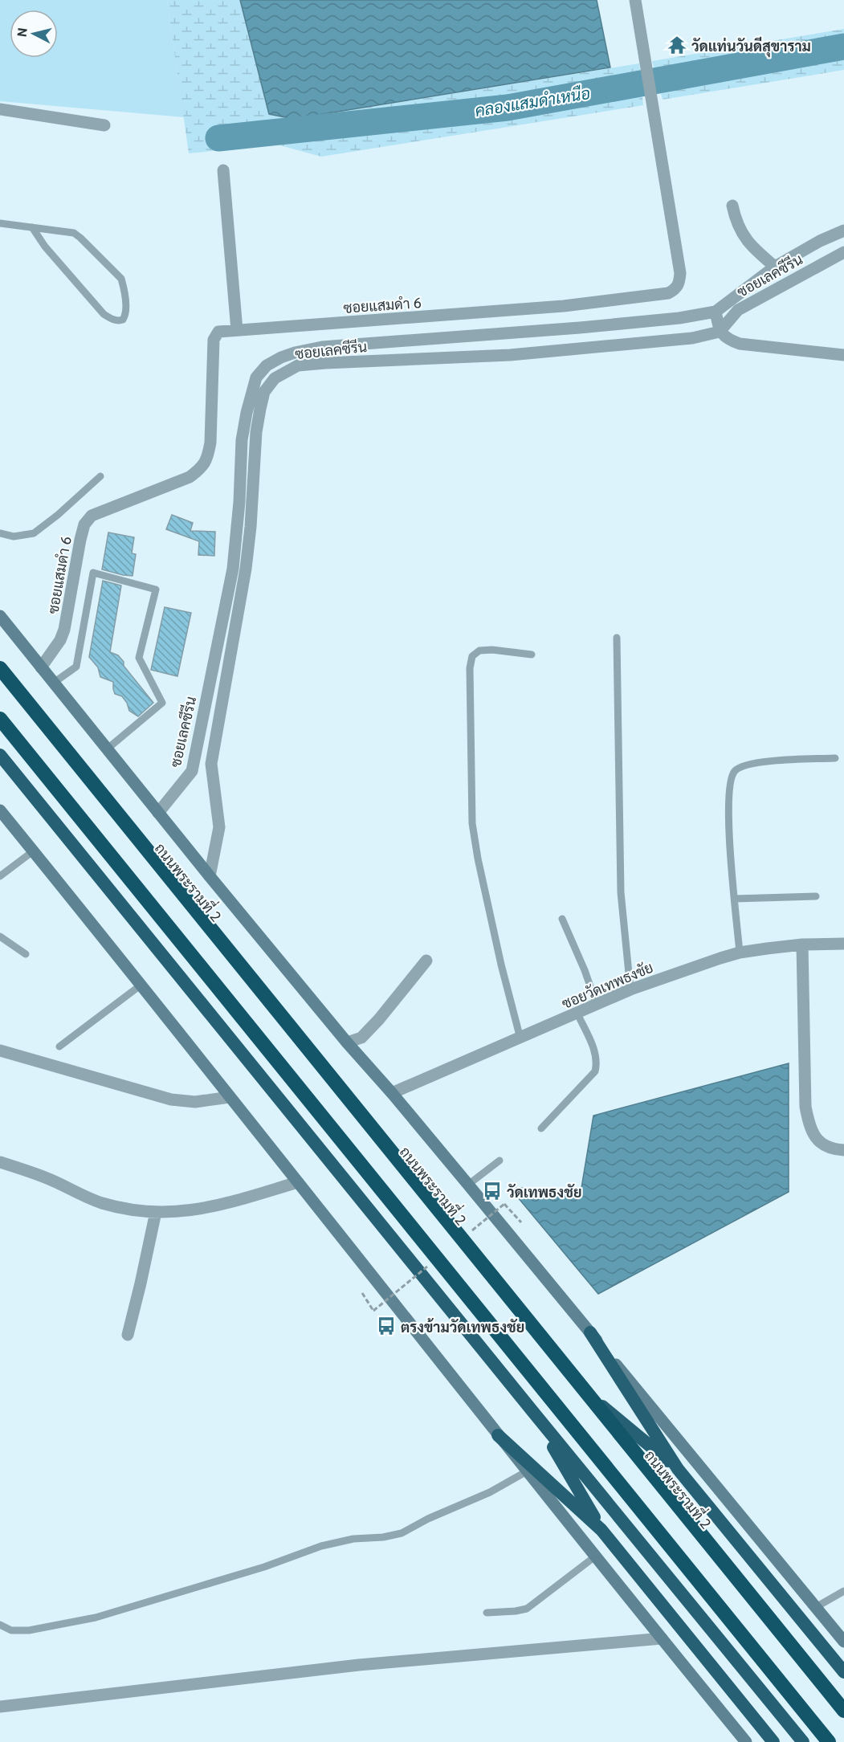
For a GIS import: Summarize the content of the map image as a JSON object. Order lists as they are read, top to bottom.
{
  "streets": {
    "highway": ["ถนนพระรามที่ 2"],
    "street": ["ซอยเลคซีรีน", "ซอยแสมดำ 6", "ซอยวัดเทพธงชัย"]
  },
  "crossings": [
    ["ซอยเลคซีรีน", "ถนนพระรามที่ 2"],
    ["ซอยแสมดำ 6", "ถนนพระรามที่ 2"],
    ["ถนนพระรามที่ 2", "ซอยวัดเทพธงชัย"]
  ],
  "water": ["คลองแสมดำเหนือ"],
  "places": {
    "temple": ["วัดแท่นวันดีสุขาราม"],
    "bus stop": ["วัดเทพธงชัย", "ตรงข้ามวัดเทพธงชัย"]
  },
  "north": "left"
}
